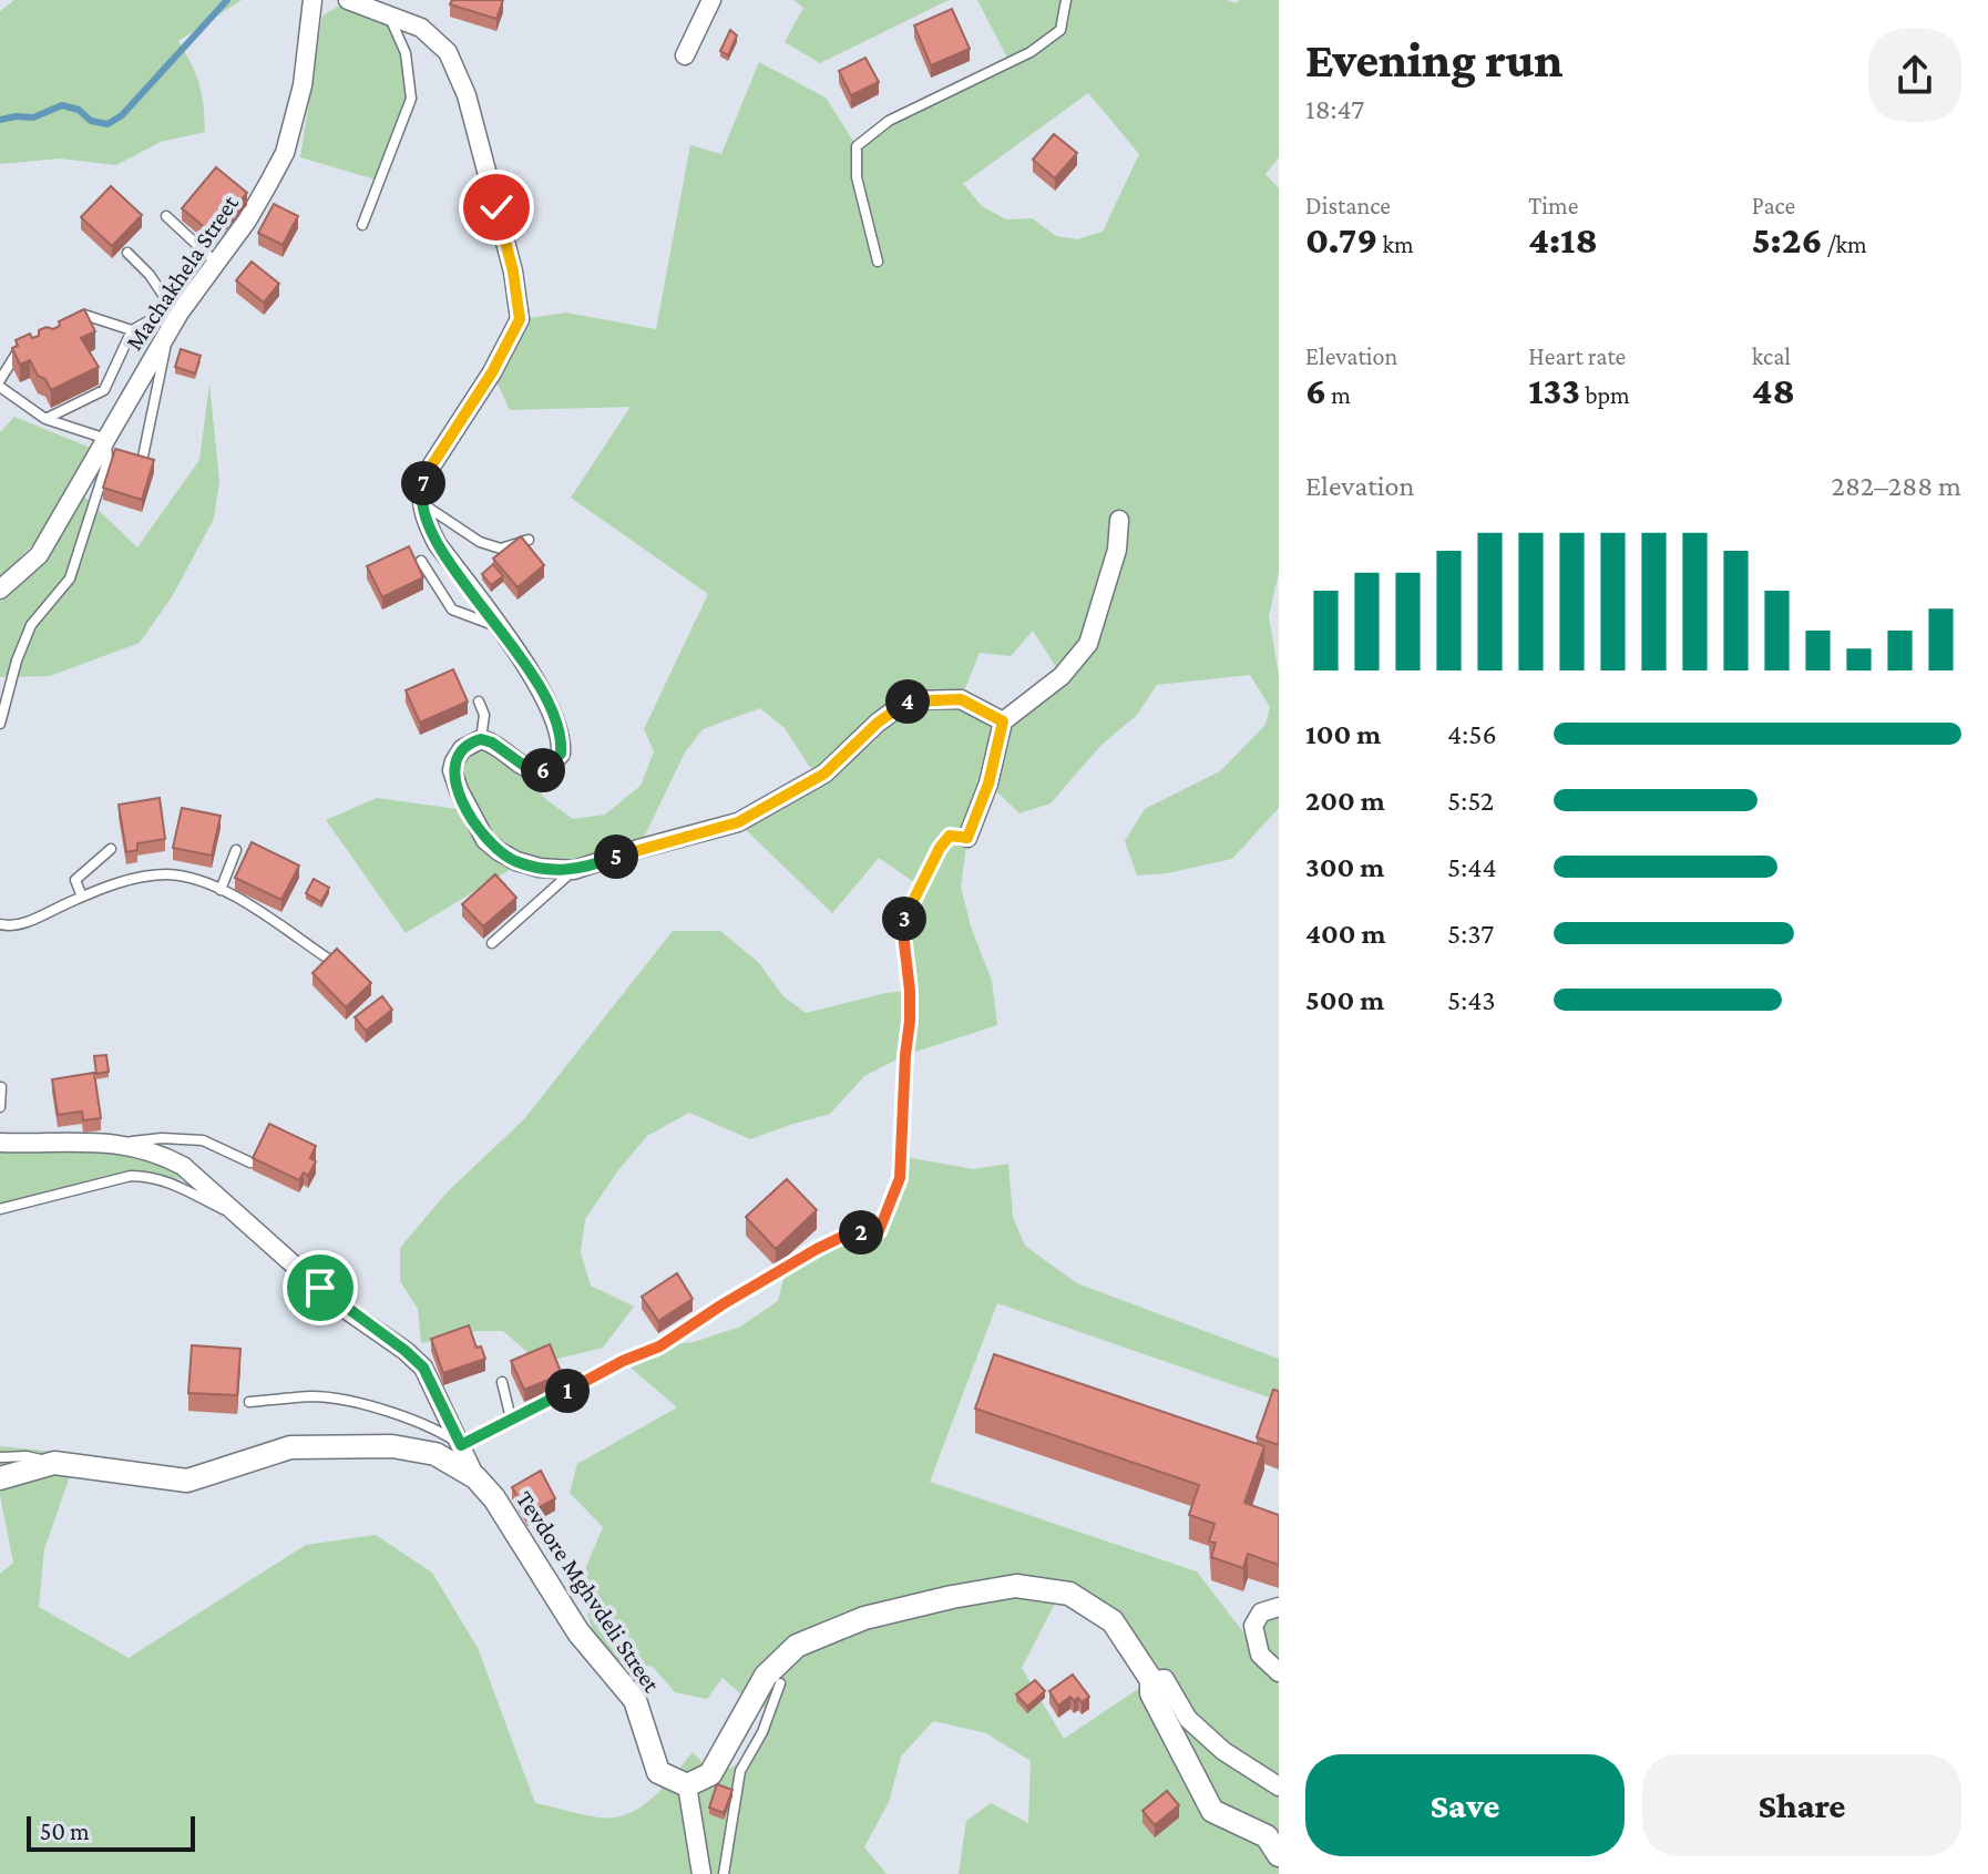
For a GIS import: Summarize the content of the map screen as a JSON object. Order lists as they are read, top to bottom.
{
  "streets": {
    "street": ["Machakhela Street", "Tevdore Mghvdeli Street"]
  },
  "scale_bar": "50 m",
  "page": {
    "heading": ["Evening run", "18:47"],
    "stats": [
      ["Distance", "0.79 km"],
      ["Time", "4:18"],
      ["Pace", "5:26 /km"],
      ["Elevation", "6 m"],
      ["Heart rate", "133 bpm"],
      ["kcal", "48"]
    ],
    "chart": ["Elevation", "282–288 m"],
    "pins": [
      "7",
      "4",
      "6",
      "5",
      "3",
      "2",
      "1"
    ],
    "list": [
      {
        "name": "100 m",
        "note": "4:56"
      },
      {
        "name": "200 m",
        "note": "5:52"
      },
      {
        "name": "300 m",
        "note": "5:44"
      },
      {
        "name": "400 m",
        "note": "5:37"
      },
      {
        "name": "500 m",
        "note": "5:43"
      }
    ],
    "buttons": ["Save", "Share"],
    "scale": "50 m"
  }
}
